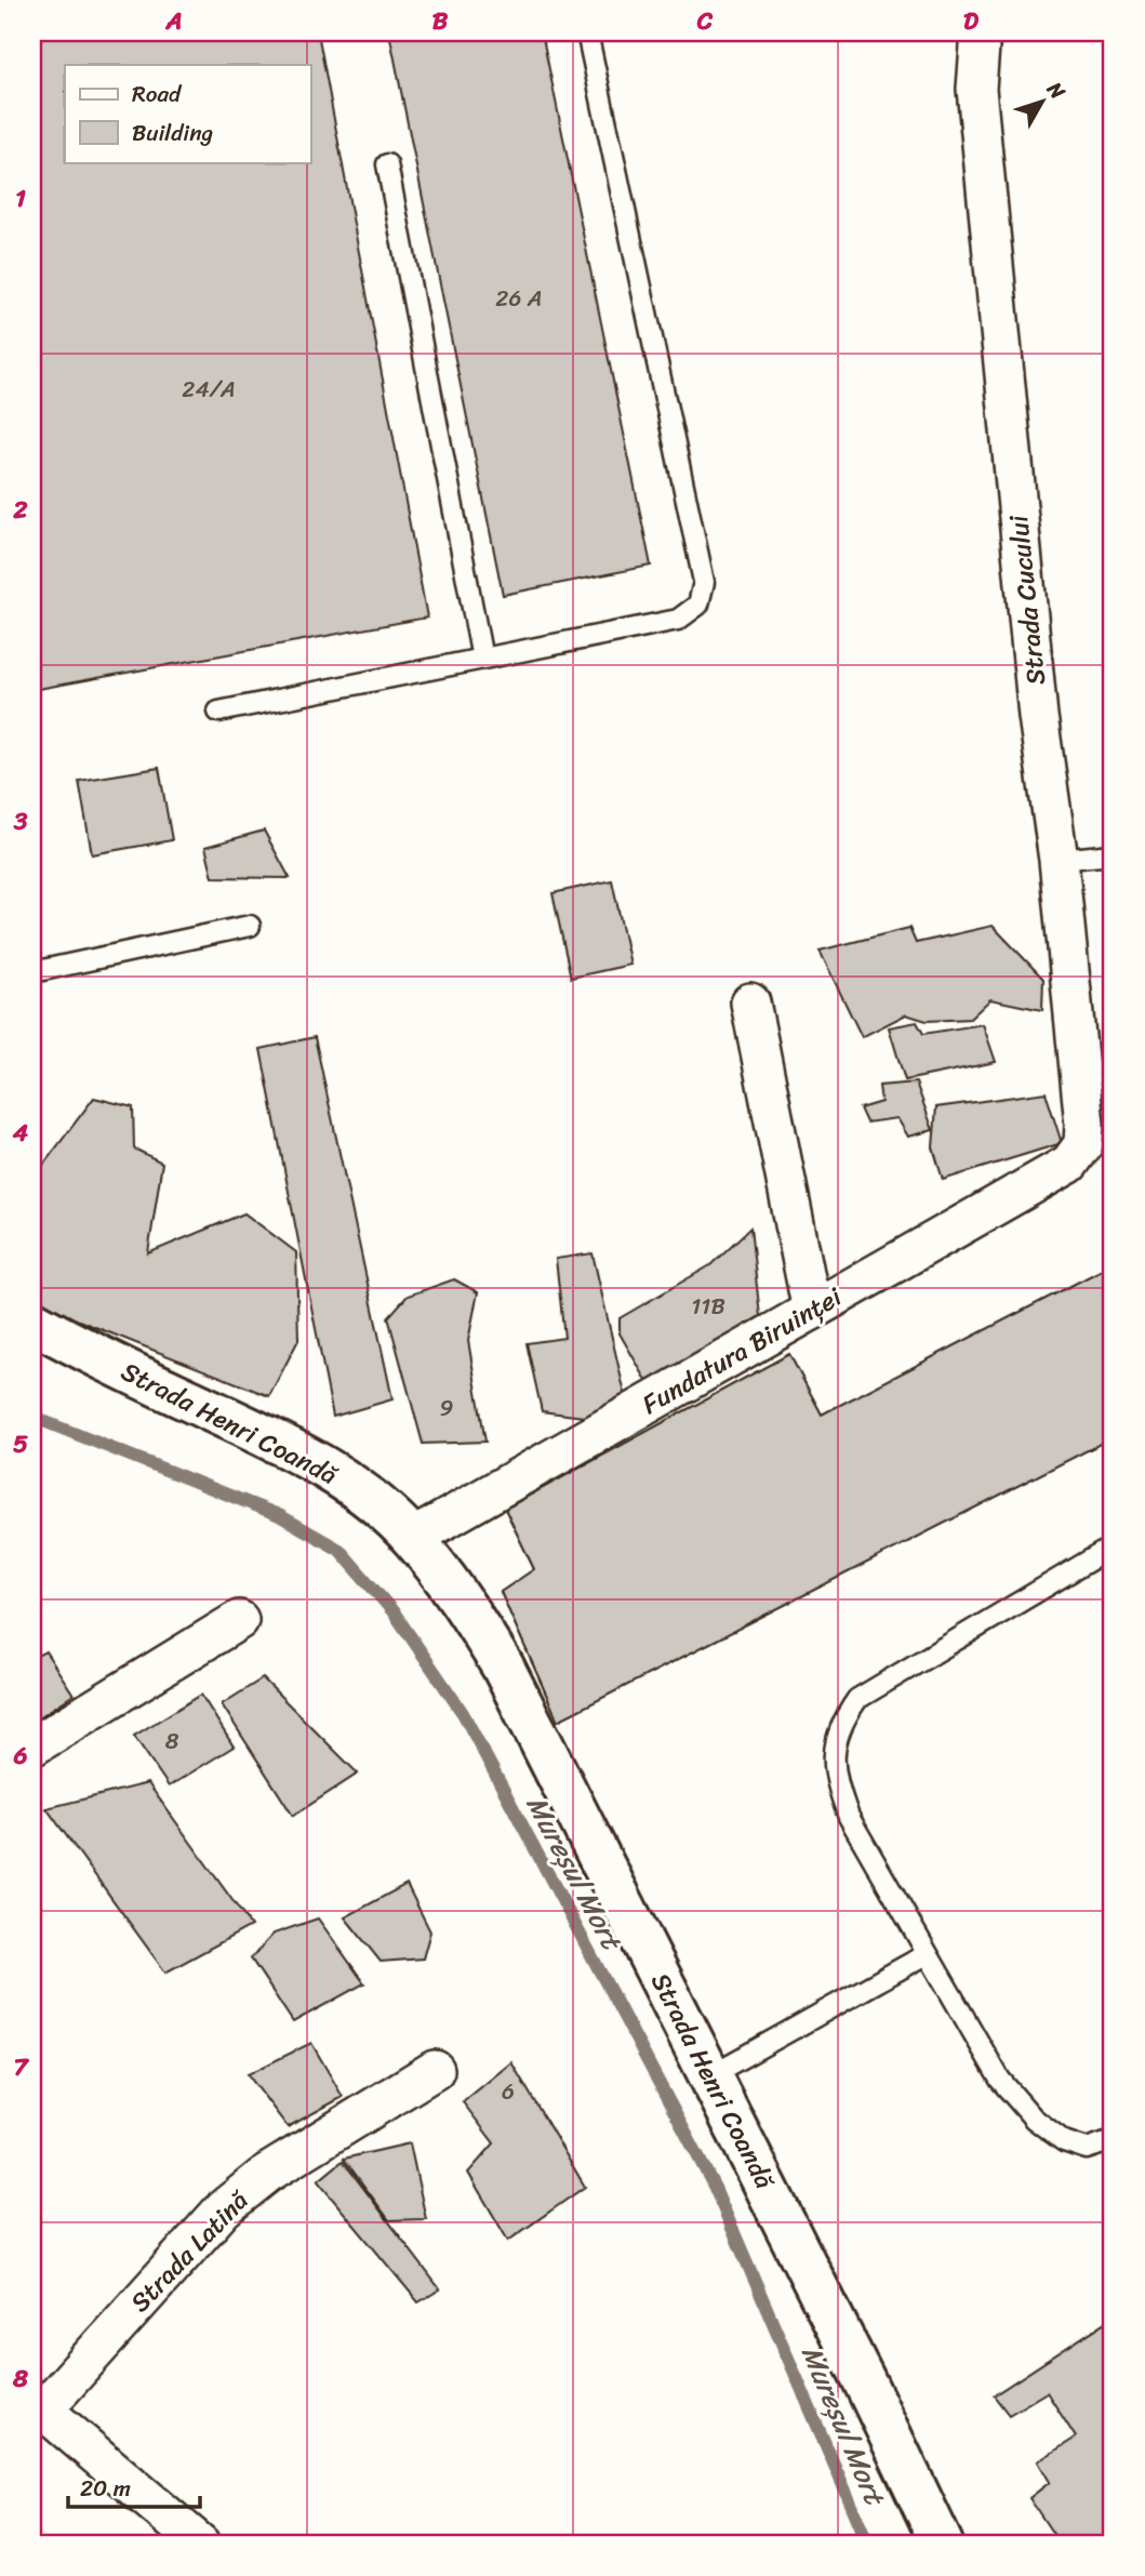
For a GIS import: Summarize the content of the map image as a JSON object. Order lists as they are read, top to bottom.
{
  "streets": {
    "street": [
      "Strada Cucului",
      "Fundatura Biruinței",
      "Strada Henri Coandă",
      "Strada Latină"
    ]
  },
  "crossings": [
    ["Strada Cucului", "Fundatura Biruinței"],
    ["Fundatura Biruinței", "Strada Henri Coandă"]
  ],
  "water": ["Mureșul Mort"],
  "house_numbers": [
    "26 A",
    "24/A",
    "11B",
    "9",
    "8",
    "6"
  ],
  "legend": ["Road", "Building"],
  "scale_bar": "20 m",
  "north": "top right",
  "grid": {
    "columns": [
      "A",
      "B",
      "C",
      "D"
    ],
    "rows": [
      "1",
      "2",
      "3",
      "4",
      "5",
      "6",
      "7",
      "8"
    ]
  }
}
